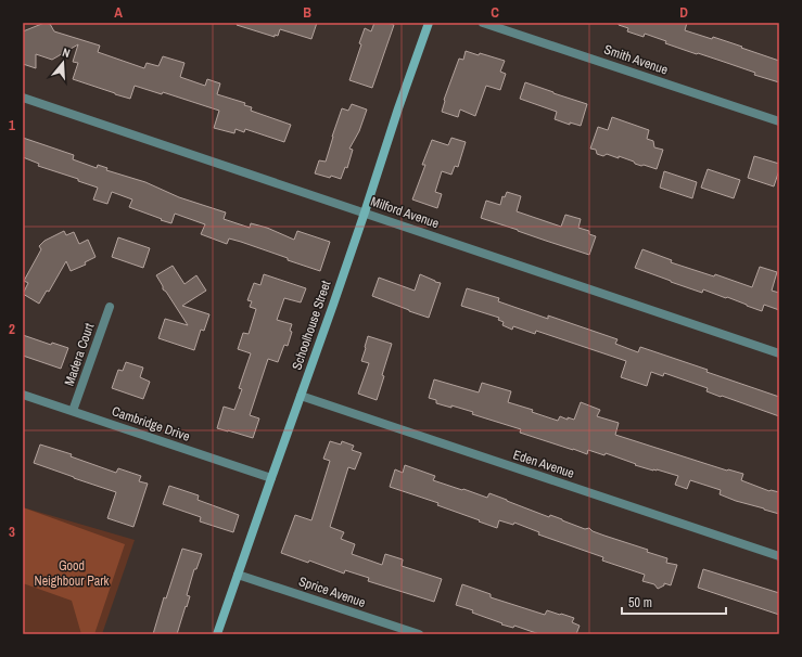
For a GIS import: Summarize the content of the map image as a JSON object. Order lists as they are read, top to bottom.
{
  "streets": {
    "street": [
      "Smith Avenue",
      "Milford Avenue",
      "Schoolhouse Street",
      "Madera Court",
      "Cambridge Drive",
      "Eden Avenue",
      "Sprice Avenue"
    ]
  },
  "crossings": [
    ["Milford Avenue", "Schoolhouse Street"],
    ["Schoolhouse Street", "Cambridge Drive"],
    ["Schoolhouse Street", "Eden Avenue"],
    ["Schoolhouse Street", "Sprice Avenue"],
    ["Madera Court", "Cambridge Drive"]
  ],
  "parks": ["Good Neighbour Park"],
  "scale_bar": "50 m",
  "north": "top",
  "grid": {
    "columns": [
      "A",
      "B",
      "C",
      "D"
    ],
    "rows": ["1", "2", "3"]
  }
}
